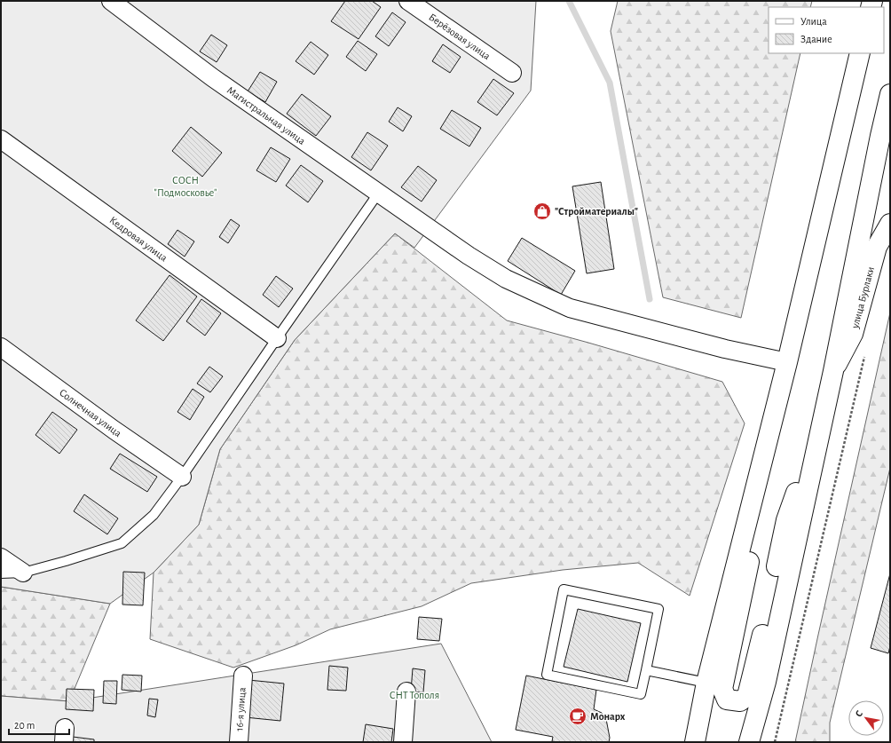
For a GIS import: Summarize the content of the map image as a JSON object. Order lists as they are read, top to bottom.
{
  "streets": {
    "main road": ["улица Бурлаки"],
    "street": [
      "Берёзовая улица",
      "Магистральная улица",
      "Кедровая улица",
      "Солнечная улица",
      "16-я улица"
    ]
  },
  "parks": ["СОСН \"Подмосковье\"", "СНТ Тополя"],
  "places": {
    "shop": ["\"Стройматериалы\""],
    "cafe": ["Монарх"]
  },
  "legend": ["Улица", "Здание"],
  "scale_bar": "20 m",
  "north": "top left"
}
